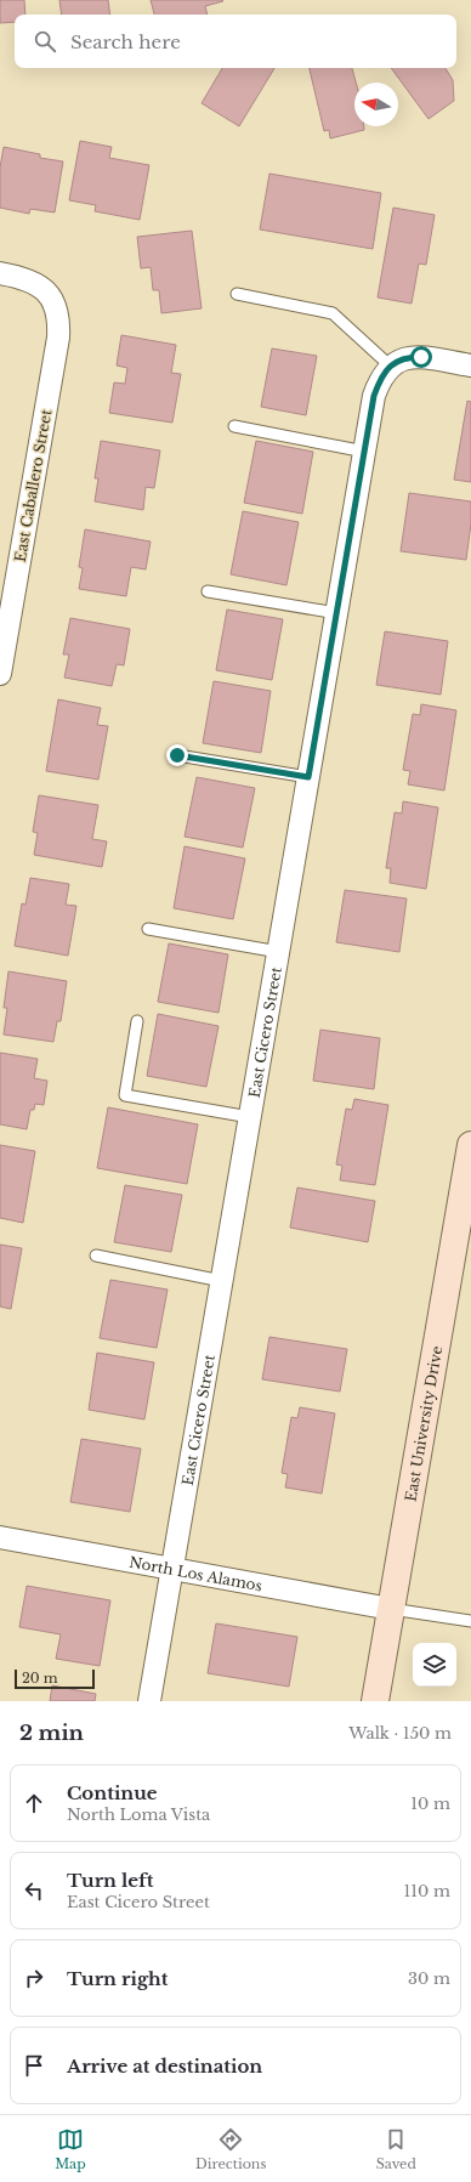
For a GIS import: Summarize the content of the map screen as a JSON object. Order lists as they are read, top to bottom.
{
  "streets": {
    "main road": ["East University Drive"],
    "street": ["East Caballero Street", "East Cicero Street", "North Los Alamos"]
  },
  "crossings": [
    ["East Cicero Street", "North Los Alamos"],
    ["East University Drive", "North Los Alamos"]
  ],
  "scale_bar": "20 m",
  "north": "left",
  "page": {
    "search": "Search here",
    "scale": "20 m",
    "heading": ["2 min", "Walk · 150 m"],
    "list": [
      ["Continue", "North Loma Vista", "10 m"],
      ["Turn left", "East Cicero Street", "110 m"],
      ["Turn right", "30 m"],
      "Arrive at destination"
    ],
    "nav": ["Map", "Directions", "Saved"]
  }
}
